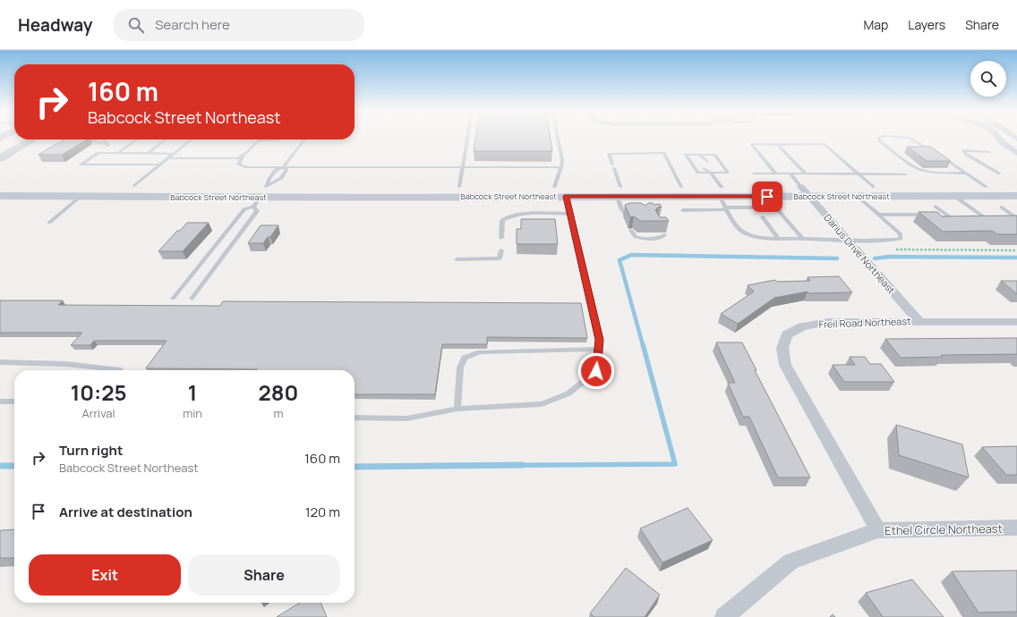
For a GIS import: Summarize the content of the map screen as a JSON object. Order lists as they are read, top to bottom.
{
  "streets": {
    "main road": ["Babcock Street Northeast"],
    "street": ["Darius Drive Northeast", "Freil Road Northeast", "Ethel Circle Northeast"]
  },
  "crossings": [
    ["Babcock Street Northeast", "Darius Drive Northeast"],
    ["Darius Drive Northeast", "Freil Road Northeast"],
    ["Freil Road Northeast", "Ethel Circle Northeast"]
  ],
  "page": {
    "header": "Headway",
    "search": "Search here",
    "nav": ["Map", "Layers", "Share"],
    "turn": ["160 m", "Babcock Street Northeast"],
    "eta": [
      "10:25",
      "Arrival",
      "1",
      "min",
      "280",
      "m"
    ],
    "list": [
      {
        "name": "Turn right",
        "note": "Babcock Street Northeast",
        "value": "160 m"
      },
      {
        "name": "Arrive at destination",
        "value": "120 m"
      }
    ],
    "buttons": ["Exit", "Share"]
  }
}
